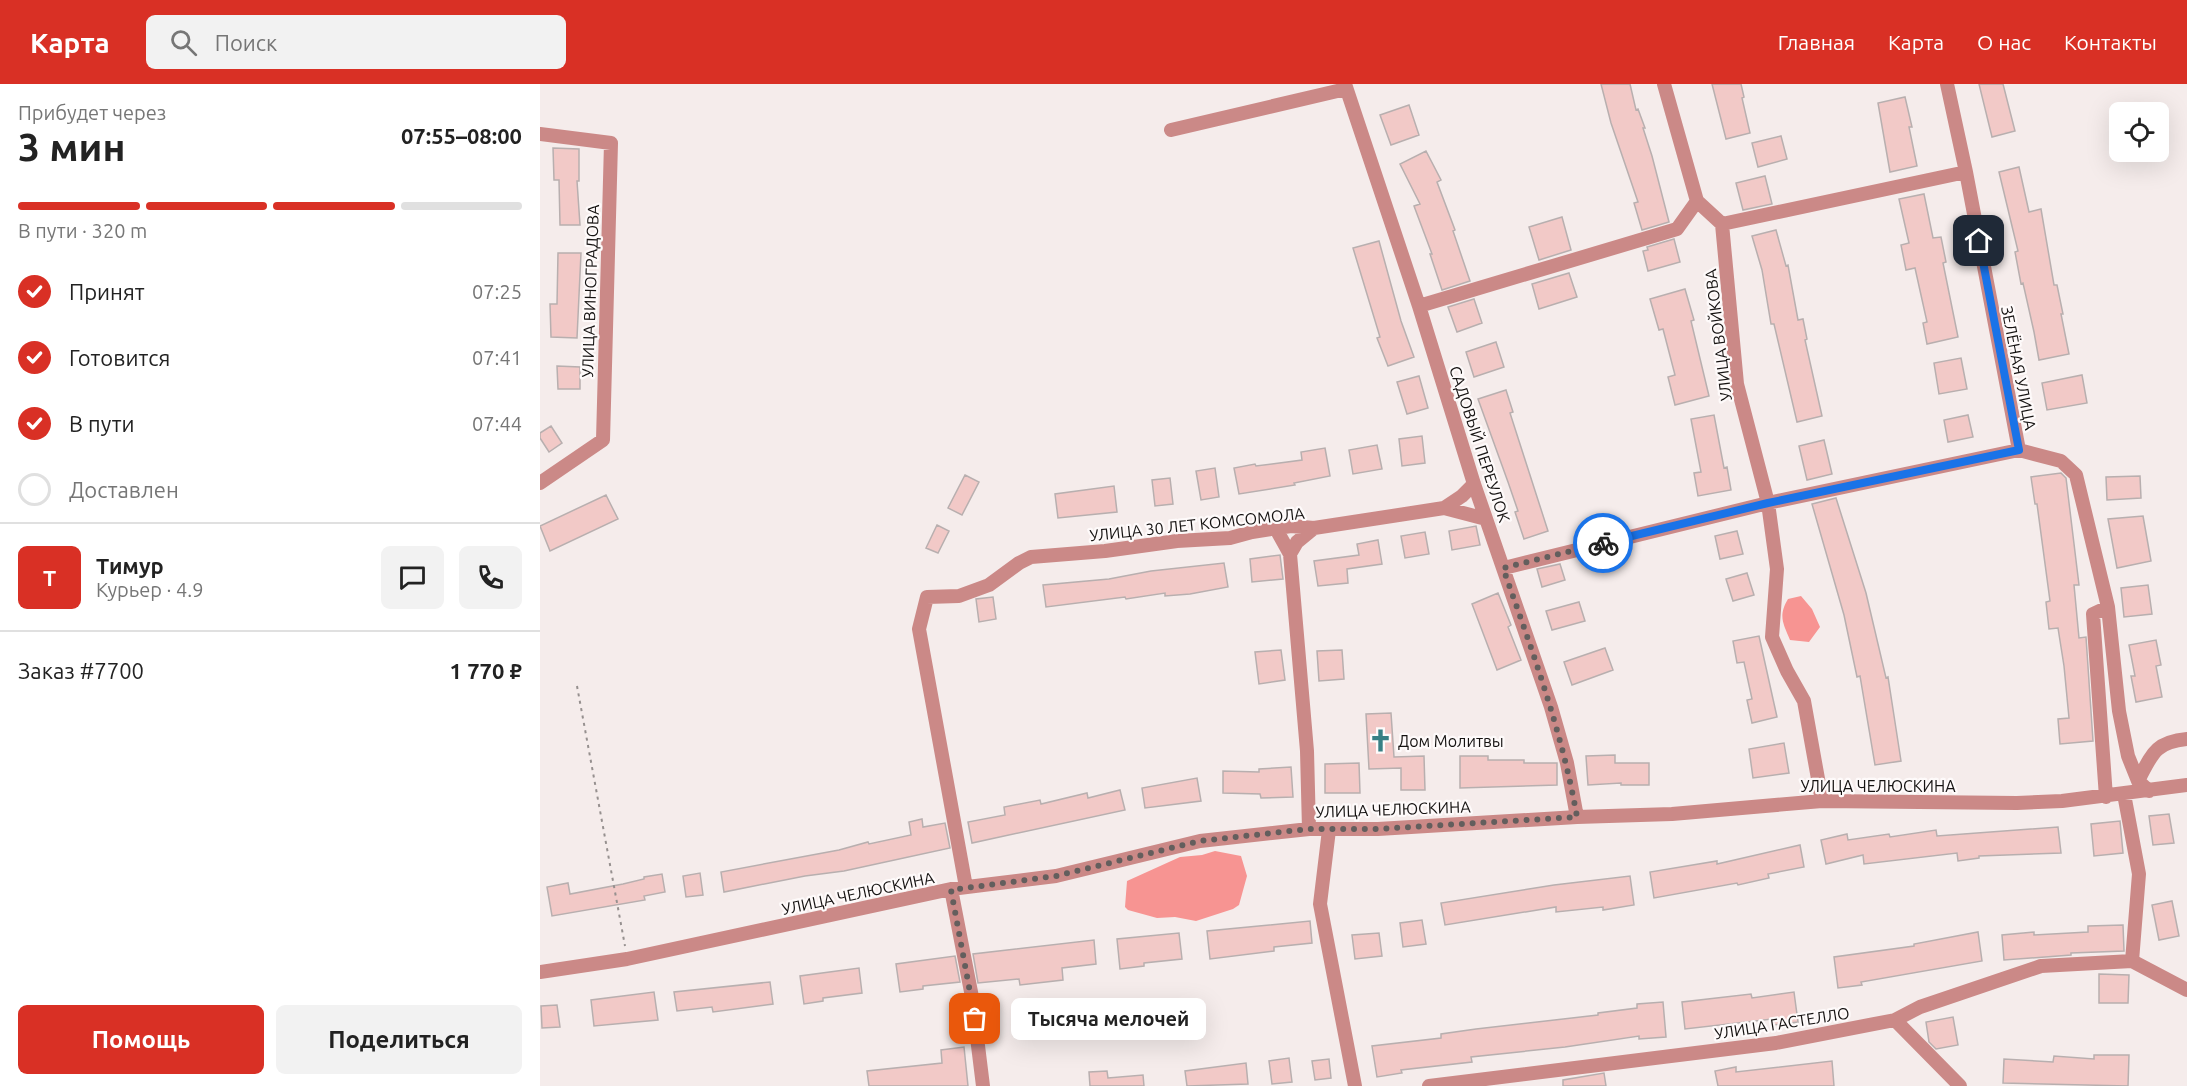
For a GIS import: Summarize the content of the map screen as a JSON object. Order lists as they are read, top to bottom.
{
  "streets": {
    "street": [
      "УЛИЦА ВИНОГРАДОВА",
      "УЛИЦА ВОЙКОВА",
      "ЗЕЛЁНАЯ УЛИЦА",
      "САДОВЫЙ ПЕРЕУЛОК",
      "УЛИЦА 30 ЛЕТ КОМСОМОЛА",
      "УЛИЦА ЧЕЛЮСКИНА",
      "УЛИЦА ГАСТЕЛЛО"
    ]
  },
  "crossings": [
    ["УЛИЦА ВОЙКОВА", "УЛИЦА ЧЕЛЮСКИНА"],
    ["ЗЕЛЁНАЯ УЛИЦА", "УЛИЦА ЧЕЛЮСКИНА"],
    ["САДОВЫЙ ПЕРЕУЛОК", "УЛИЦА 30 ЛЕТ КОМСОМОЛА"],
    ["САДОВЫЙ ПЕРЕУЛОК", "УЛИЦА ЧЕЛЮСКИНА"],
    ["УЛИЦА 30 ЛЕТ КОМСОМОЛА", "УЛИЦА ЧЕЛЮСКИНА"]
  ],
  "places": {
    "church": ["Дом Молитвы"],
    "other": ["Тысяча мелочей"]
  },
  "page": {
    "header": "Карта",
    "search": "Поиск",
    "nav": [
      "Главная",
      "Карта",
      "О нас",
      "Контакты"
    ],
    "heading": ["3 мин", "Прибудет через", "07:55–08:00"],
    "panel": [
      "Тимур",
      "Курьер · 4.9",
      "Заказ #7700",
      "1 770 ₽"
    ],
    "bar": "В пути · 320 m",
    "list": [
      ["Принят", "07:25"],
      ["Готовится", "07:41"],
      ["В пути", "07:44"],
      "Доставлен"
    ],
    "round": "Т",
    "buttons": ["Помощь", "Поделиться"],
    "bubble": "Тысяча мелочей"
  }
}
